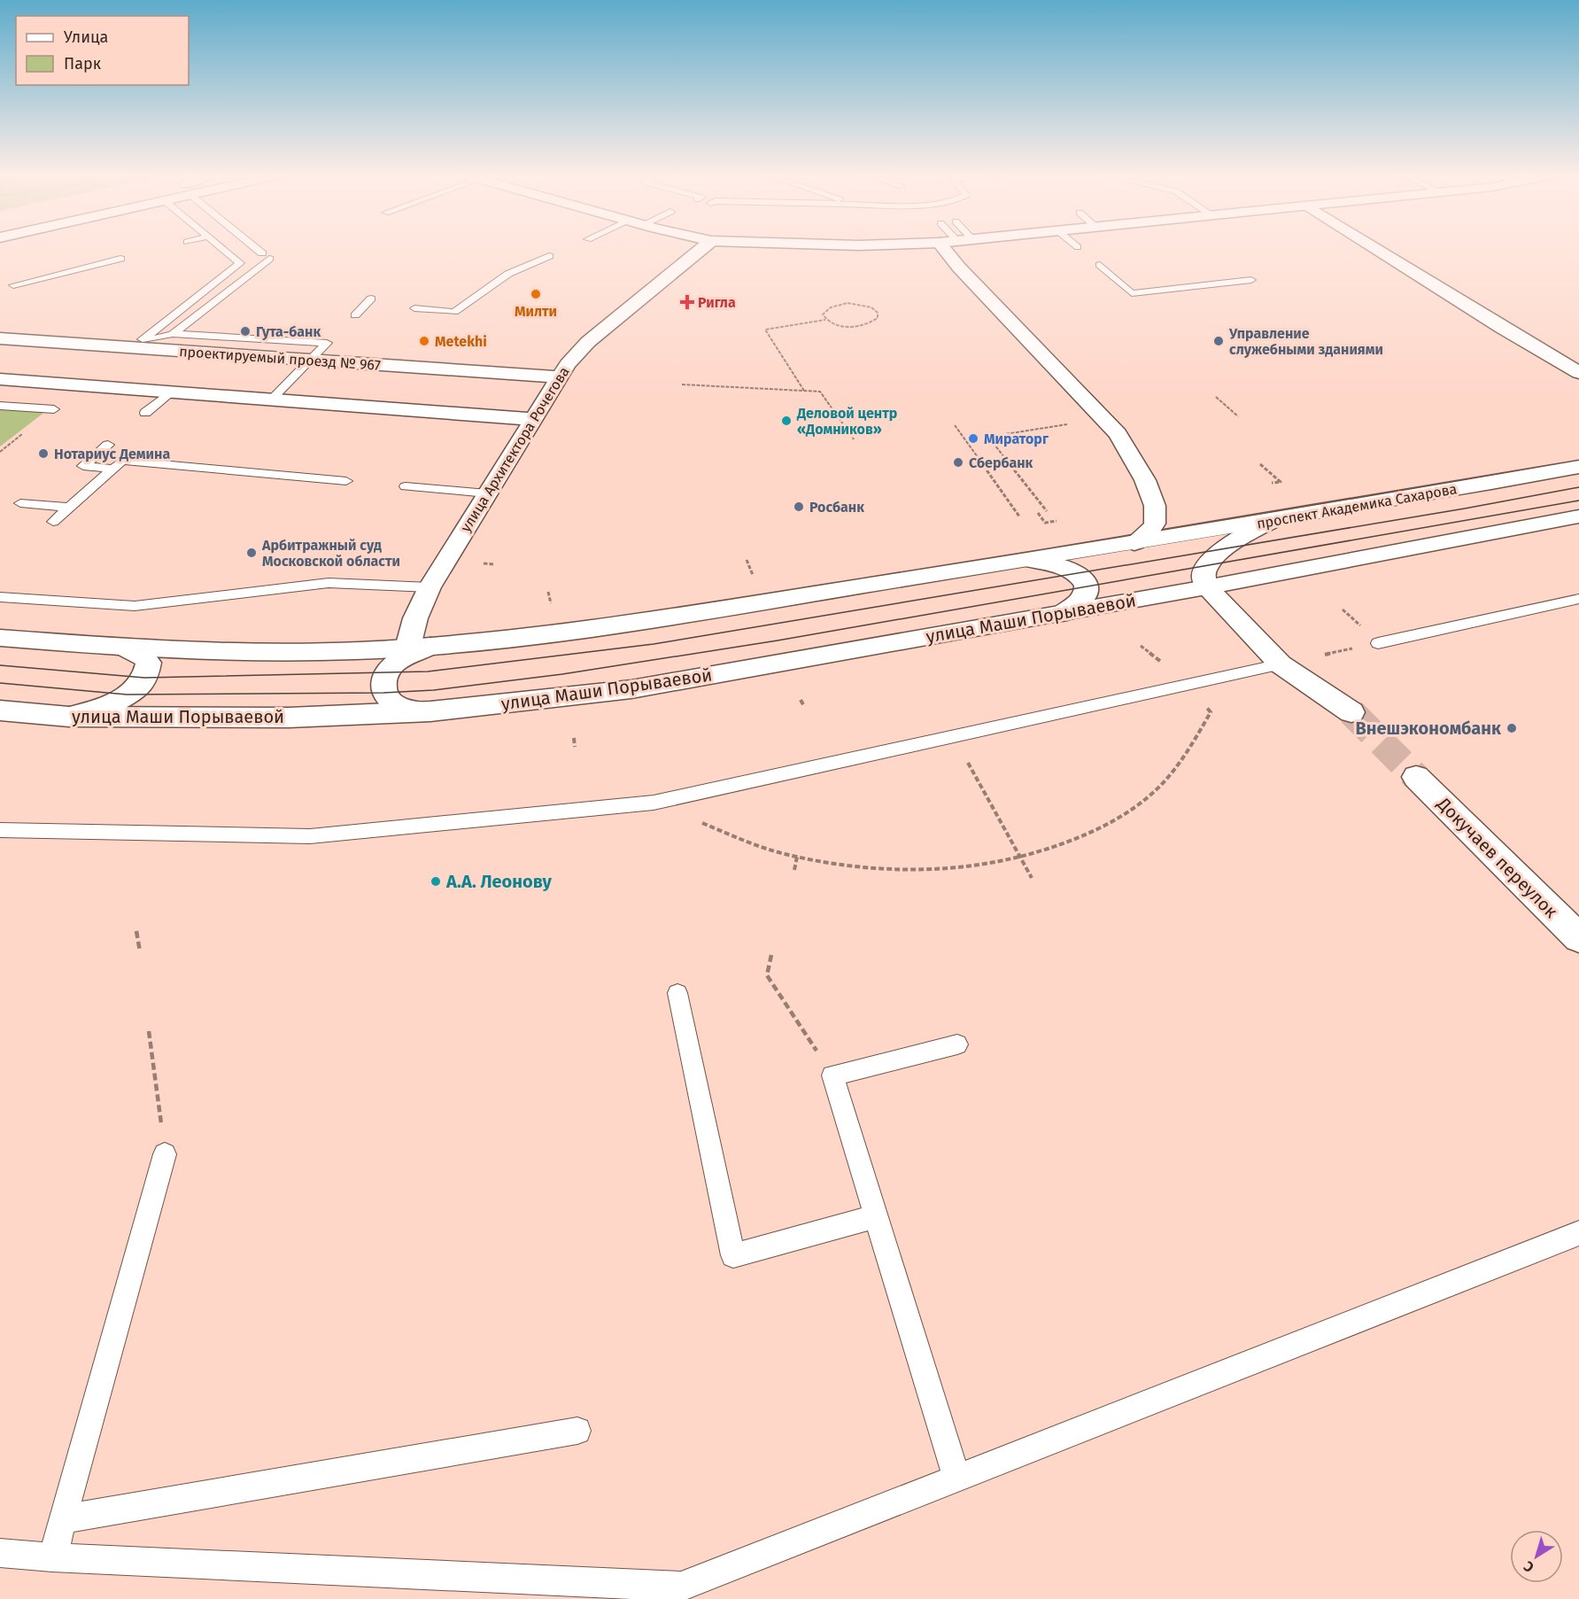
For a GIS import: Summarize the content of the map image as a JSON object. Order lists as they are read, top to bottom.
{
  "streets": {
    "main road": [
      "проектируемый проезд № 967",
      "улица Архитектора Рочегова",
      "проспект Академика Сахарова",
      "улица Маши Порываевой",
      "Докучаев переулок"
    ]
  },
  "crossings": [
    ["проектируемый проезд № 967", "улица Архитектора Рочегова"]
  ],
  "places": {
    "other": [
      "Милти",
      "Гута-банк",
      "Metekhi",
      "Управление служебными зданиями",
      "Деловой центр «Домников»",
      "Мираторг",
      "Нотариус Демина",
      "Сбербанк",
      "Росбанк",
      "Арбитражный суд Московской области",
      "Внешэкономбанк",
      "А.А. Леонову"
    ],
    "health": ["Ригла"]
  },
  "legend": ["Улица", "Парк"],
  "north": "bottom left"
}
